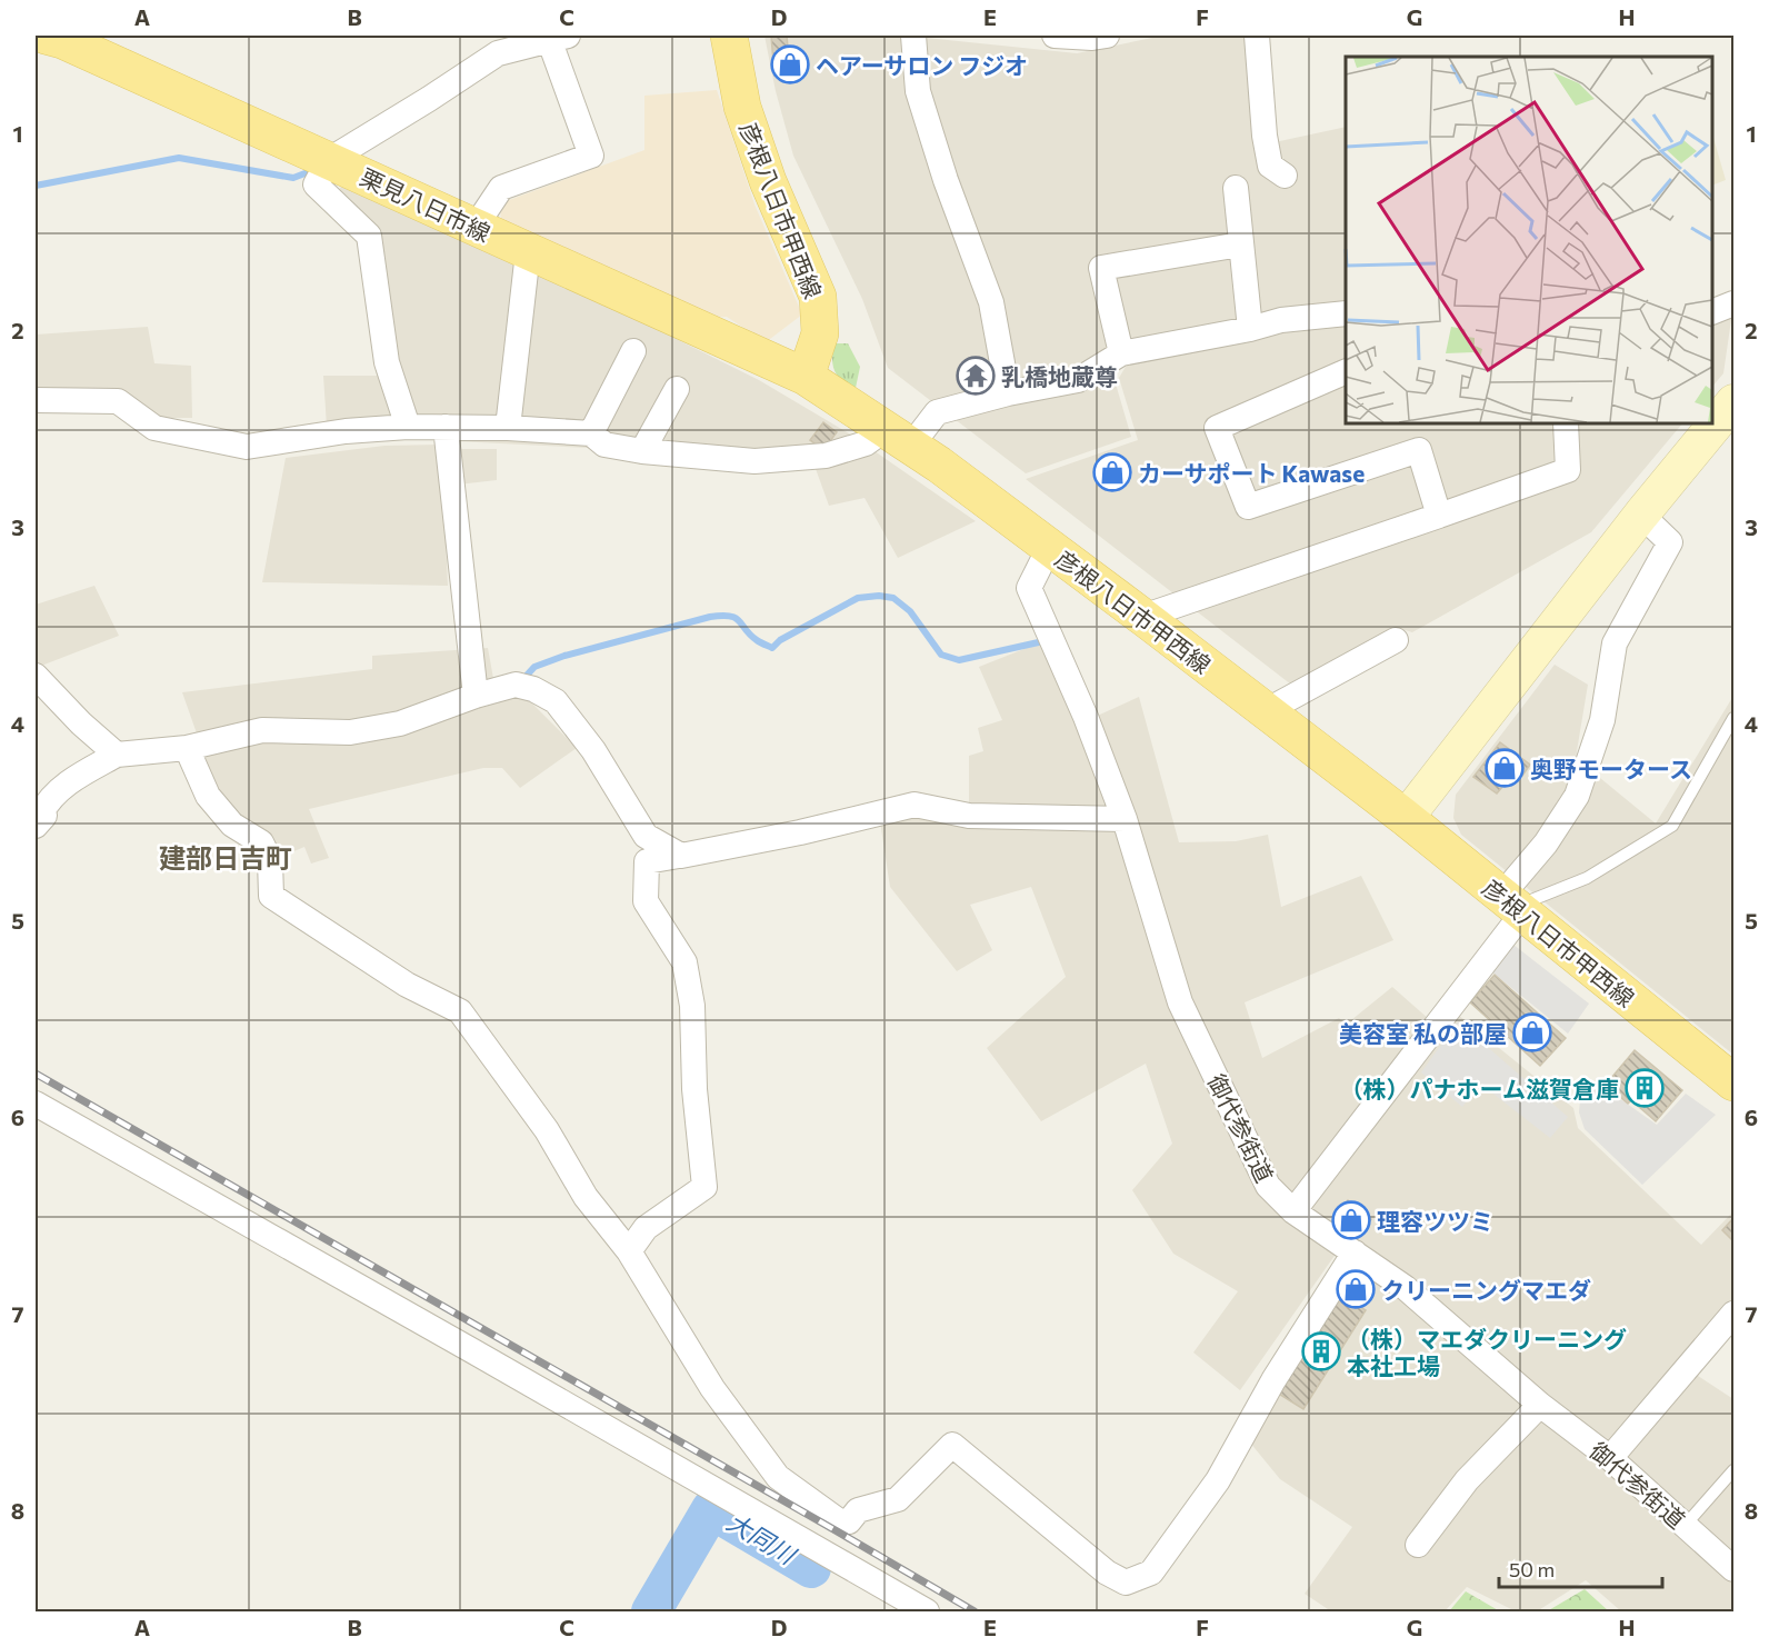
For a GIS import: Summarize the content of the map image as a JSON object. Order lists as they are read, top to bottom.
{
  "streets": {
    "main road": ["栗見八日市線", "彦根八日市甲西線"],
    "street": ["御代参街道"]
  },
  "crossings": [
    ["栗見八日市線", "彦根八日市甲西線"],
    ["彦根八日市甲西線", "御代参街道"]
  ],
  "districts": ["建部日吉町"],
  "water": ["大同川"],
  "places": {
    "shop": [
      "ヘアーサロン フジオ",
      "カーサポート Kawase",
      "奥野モータース",
      "美容室 私の部屋",
      "理容ツツミ",
      "クリーニングマエダ"
    ],
    "temple": ["乳橋地蔵尊"],
    "building": ["（株）パナホーム滋賀倉庫", "（株）マエダクリーニング 本社工場"]
  },
  "scale_bar": "50 m",
  "grid": {
    "columns": [
      "A",
      "B",
      "C",
      "D",
      "E",
      "F",
      "G",
      "H"
    ],
    "rows": [
      "1",
      "2",
      "3",
      "4",
      "5",
      "6",
      "7",
      "8"
    ]
  }
}
